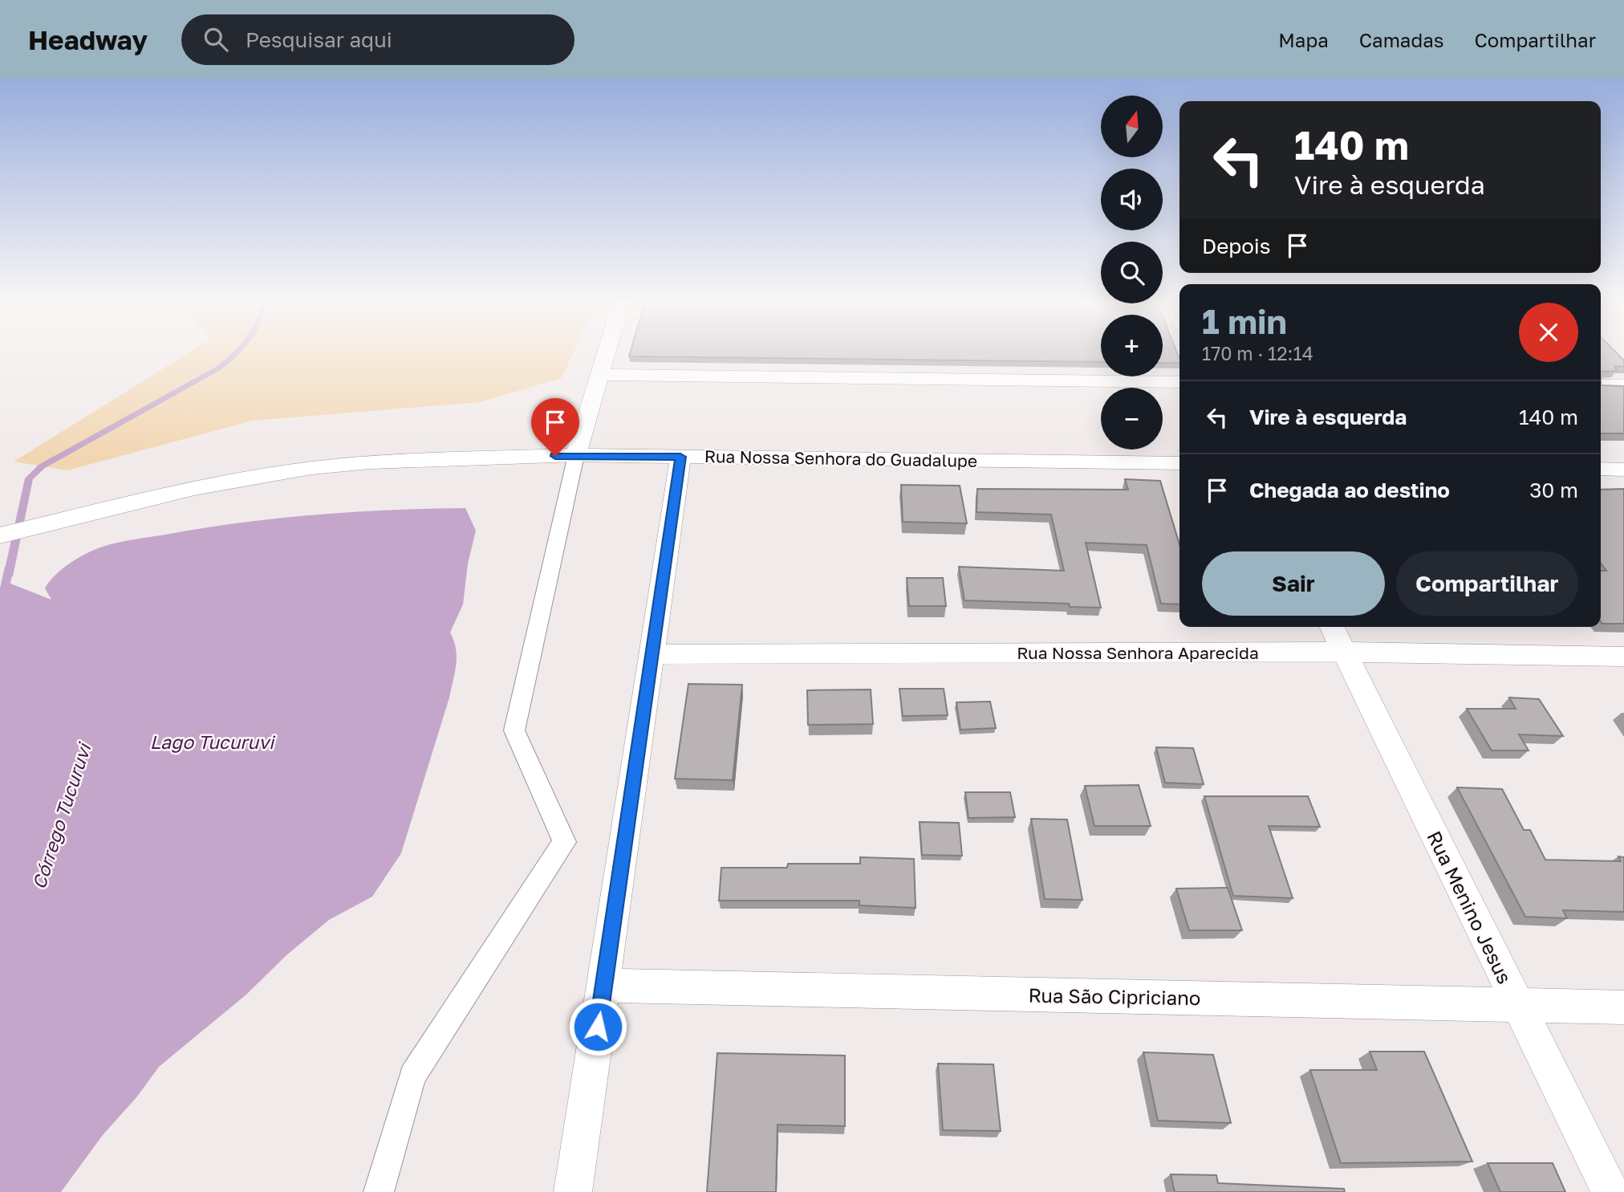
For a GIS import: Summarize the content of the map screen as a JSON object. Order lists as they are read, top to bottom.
{
  "streets": {
    "street": [
      "Rua Nossa Senhora do Guadalupe",
      "Rua Nossa Senhora Aparecida",
      "Rua Menino Jesus",
      "Rua São Cipriciano"
    ]
  },
  "crossings": [
    ["Rua Nossa Senhora Aparecida", "Rua Menino Jesus"],
    ["Rua Menino Jesus", "Rua São Cipriciano"]
  ],
  "water": ["Lago Tucuruvi", "Córrego Tucuruvi"],
  "north": "top",
  "page": {
    "header": "Headway",
    "search": "Pesquisar aqui",
    "nav": ["Mapa", "Camadas", "Compartilhar"],
    "map_buttons": ["+", "−"],
    "turn": ["140 m", "Vire à esquerda"],
    "then": "Depois",
    "heading": ["1 min", "170 m · 12:14"],
    "list": [
      {
        "name": "Vire à esquerda",
        "value": "140 m"
      },
      {
        "name": "Chegada ao destino",
        "value": "30 m"
      }
    ],
    "buttons": ["Sair", "Compartilhar"]
  }
}
